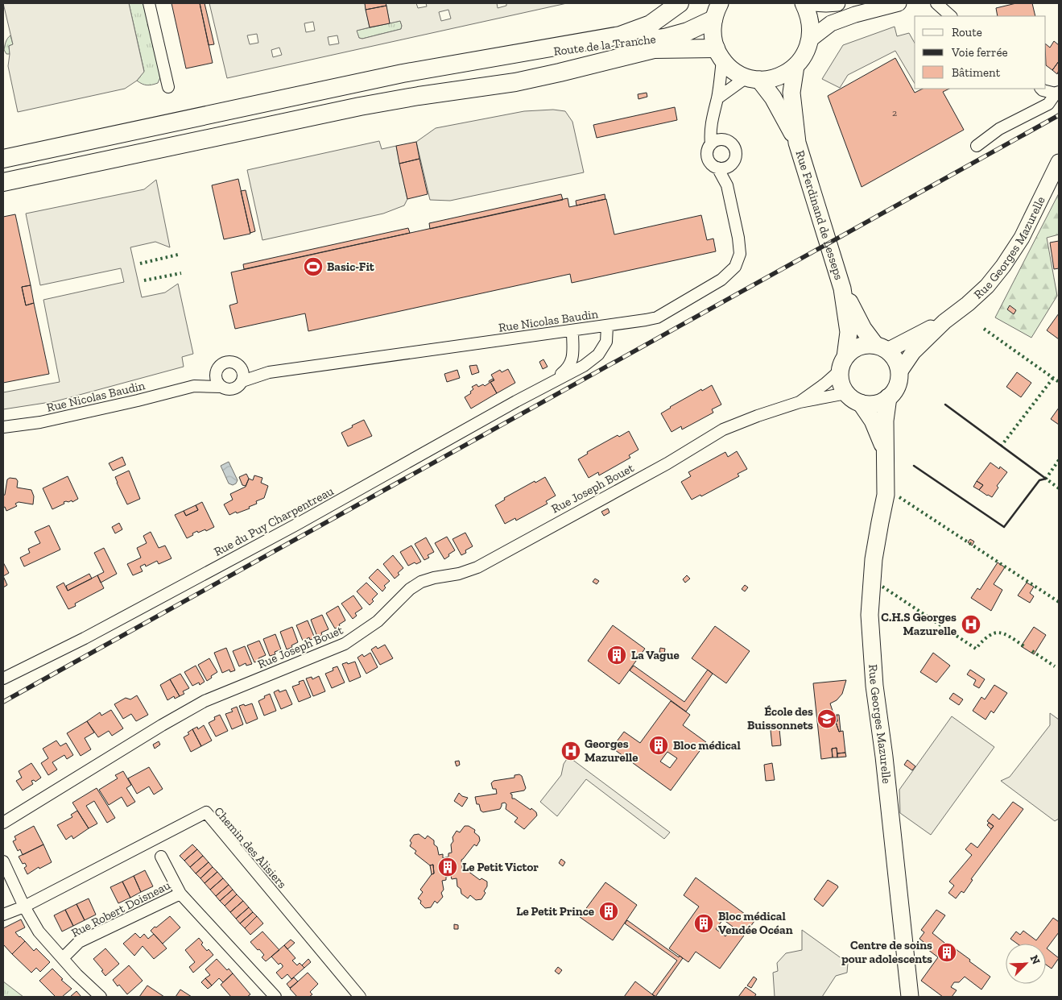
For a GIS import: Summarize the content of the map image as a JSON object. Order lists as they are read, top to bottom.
{
  "streets": {
    "highway": ["Route de la Tranche"],
    "main road": ["Rue Ferdinand de Lesseps", "Rue Georges Mazurelle"],
    "street": [
      "Rue Nicolas Baudin",
      "Rue Joseph Bouet",
      "Rue du Puy Charpentreau",
      "Chemin des Alisiers",
      "Rue Robert Doisneau"
    ]
  },
  "crossings": [
    ["Rue Ferdinand de Lesseps", "Rue Georges Mazurelle"],
    ["Rue Ferdinand de Lesseps", "Rue Joseph Bouet"],
    ["Rue Georges Mazurelle", "Rue Joseph Bouet"],
    ["Rue Nicolas Baudin", "Rue du Puy Charpentreau"]
  ],
  "places": {
    "sports": ["Basic-Fit"],
    "hospital": ["C.H.S Georges Mazurelle", "Georges Mazurelle"],
    "building": [
      "La Vague",
      "Bloc médical",
      "Le Petit Victor",
      "Le Petit Prince",
      "Bloc médical Vendée Océan",
      "Centre de soins pour adolescents"
    ],
    "school or university": ["École des Buissonnets"]
  },
  "house_numbers": ["2"],
  "legend": ["Route", "Voie ferrée", "Bâtiment"],
  "north": "top right"
}
